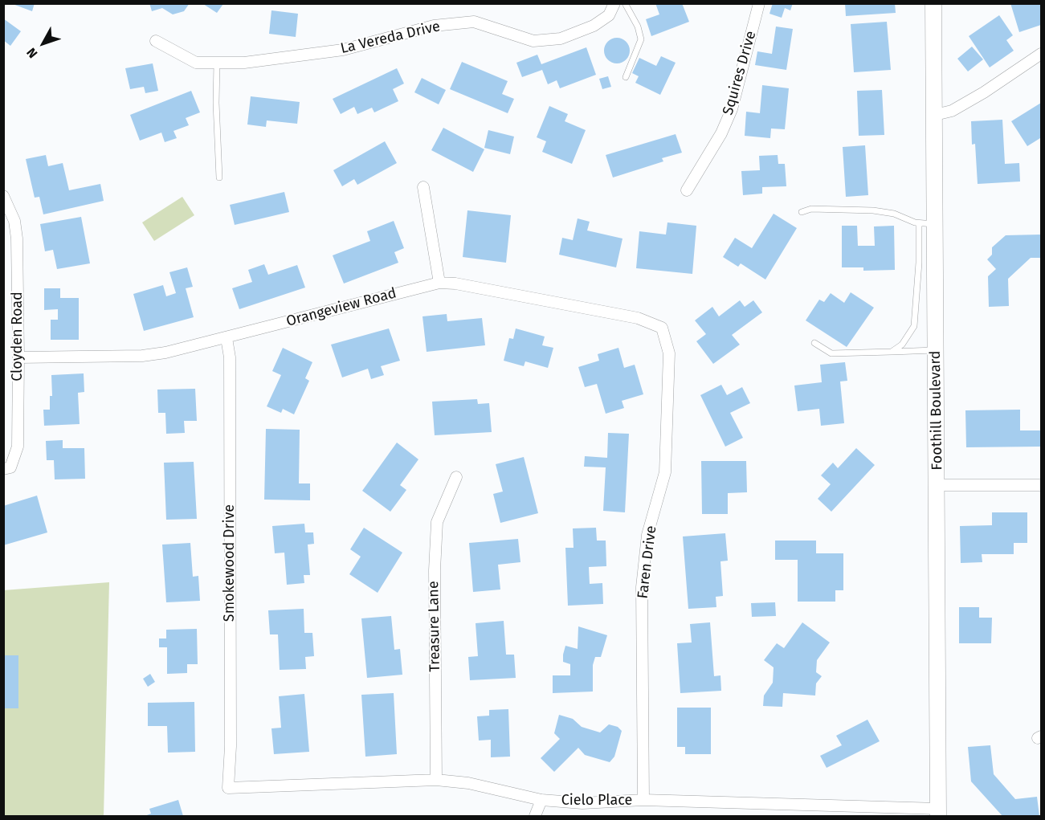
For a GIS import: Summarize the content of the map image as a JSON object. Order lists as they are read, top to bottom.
{
  "streets": {
    "street": [
      "La Vereda Drive",
      "Squires Drive",
      "Orangeview Road",
      "Cloyden Road",
      "Foothill Boulevard",
      "Faren Drive",
      "Smokewood Drive",
      "Treasure Lane",
      "Cielo Place"
    ]
  },
  "crossings": [
    ["Orangeview Road", "Cloyden Road"],
    ["Orangeview Road", "Faren Drive"],
    ["Orangeview Road", "Smokewood Drive"],
    ["Foothill Boulevard", "Cielo Place"],
    ["Faren Drive", "Cielo Place"],
    ["Smokewood Drive", "Cielo Place"],
    ["Treasure Lane", "Cielo Place"]
  ],
  "north": "bottom left"
}
